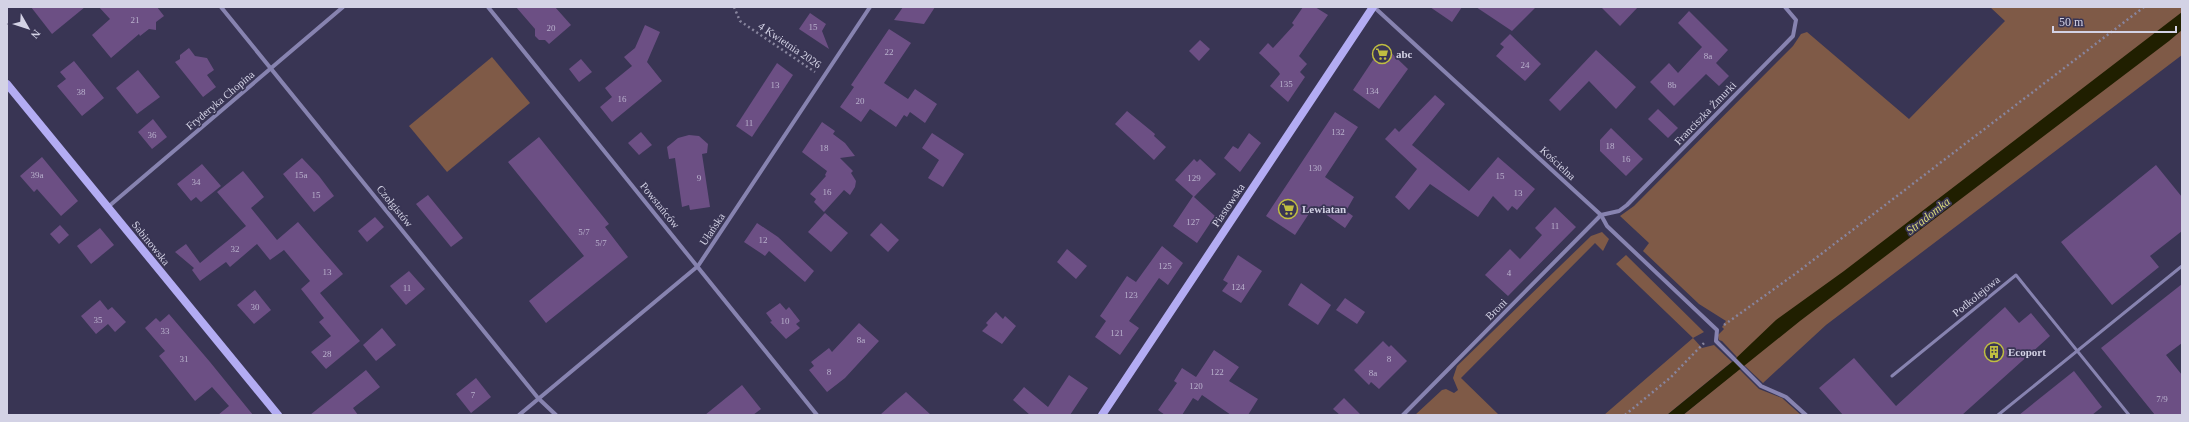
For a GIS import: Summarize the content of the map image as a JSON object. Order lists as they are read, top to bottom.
{
  "streets": {
    "street": [
      "Fryderyka Chopina",
      "Franciszka Żmurki",
      "Kościelna",
      "Powstańców",
      "Piastowska",
      "Czołgistów",
      "Ułańska",
      "Sabinowska",
      "Broni"
    ],
    "lane": ["Podkolejowa"],
    "path": ["4 Kwietnia 2026"]
  },
  "crossings": [
    ["4 Kwietnia 2026", "Ułańska"],
    ["Fryderyka Chopina", "Czołgistów"],
    ["Fryderyka Chopina", "Sabinowska"],
    ["Franciszka Żmurki", "Kościelna"],
    ["Franciszka Żmurki", "Broni"],
    ["Kościelna", "Piastowska"],
    ["Kościelna", "Broni"],
    ["Powstańców", "Ułańska"],
    ["Czołgistów", "Ułańska"]
  ],
  "water": ["Stradomka"],
  "places": {
    "supermarket": ["abc", "Lewiatan"],
    "building": ["Ecoport"]
  },
  "house_numbers": [
    "21",
    "15",
    "20",
    "22",
    "8a",
    "24",
    "135",
    "13",
    "8b",
    "134",
    "38",
    "16",
    "20",
    "11",
    "132",
    "36",
    "18",
    "18",
    "16",
    "130",
    "39a",
    "15a",
    "15",
    "9",
    "129",
    "34",
    "16",
    "13",
    "15",
    "127",
    "11",
    "5/7",
    "12",
    "5/7",
    "32",
    "125",
    "13",
    "4",
    "124",
    "11",
    "123",
    "30",
    "35",
    "10",
    "33",
    "121",
    "8a",
    "28",
    "31",
    "8",
    "8",
    "122",
    "8a",
    "120",
    "7",
    "7/9"
  ],
  "scale_bar": "50 m",
  "north": "bottom right"
}
